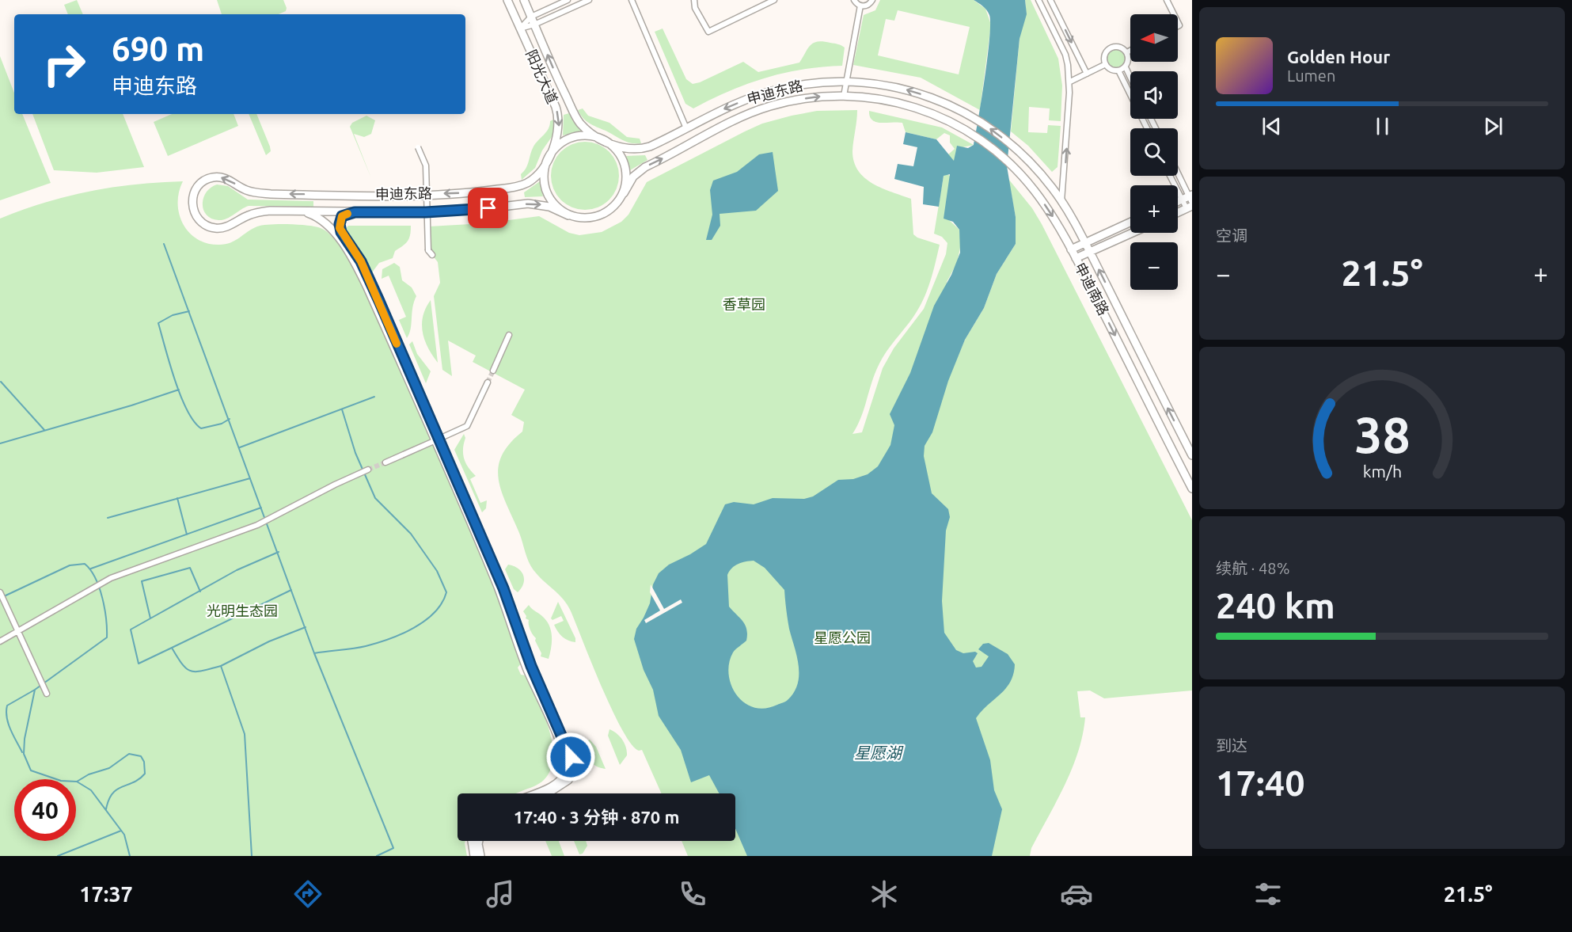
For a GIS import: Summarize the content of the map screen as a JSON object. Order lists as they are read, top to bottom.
{
  "streets": {
    "street": ["阳光大道", "申迪东路", "申迪南路"]
  },
  "crossings": [
    ["阳光大道", "申迪东路"],
    ["申迪东路", "申迪南路"]
  ],
  "water": ["星愿湖"],
  "parks": ["香草园", "光明生态园", "星愿公园"],
  "north": "left",
  "page": {
    "map_buttons": ["+", "−"],
    "turn": ["690 m", "申迪东路"],
    "song": ["Golden Hour", "Lumen"],
    "tile": [
      "空调",
      ["续航 · 48%", "240 km"],
      ["到达", "17:40"]
    ],
    "heat": ["−", "21.5°", "+"],
    "limit": "40",
    "trip": "17:40 · 3 分钟 · 870 m",
    "tabs": ["17:37", "21.5°"],
    "gauge": ["38", "km/h"]
  }
}
